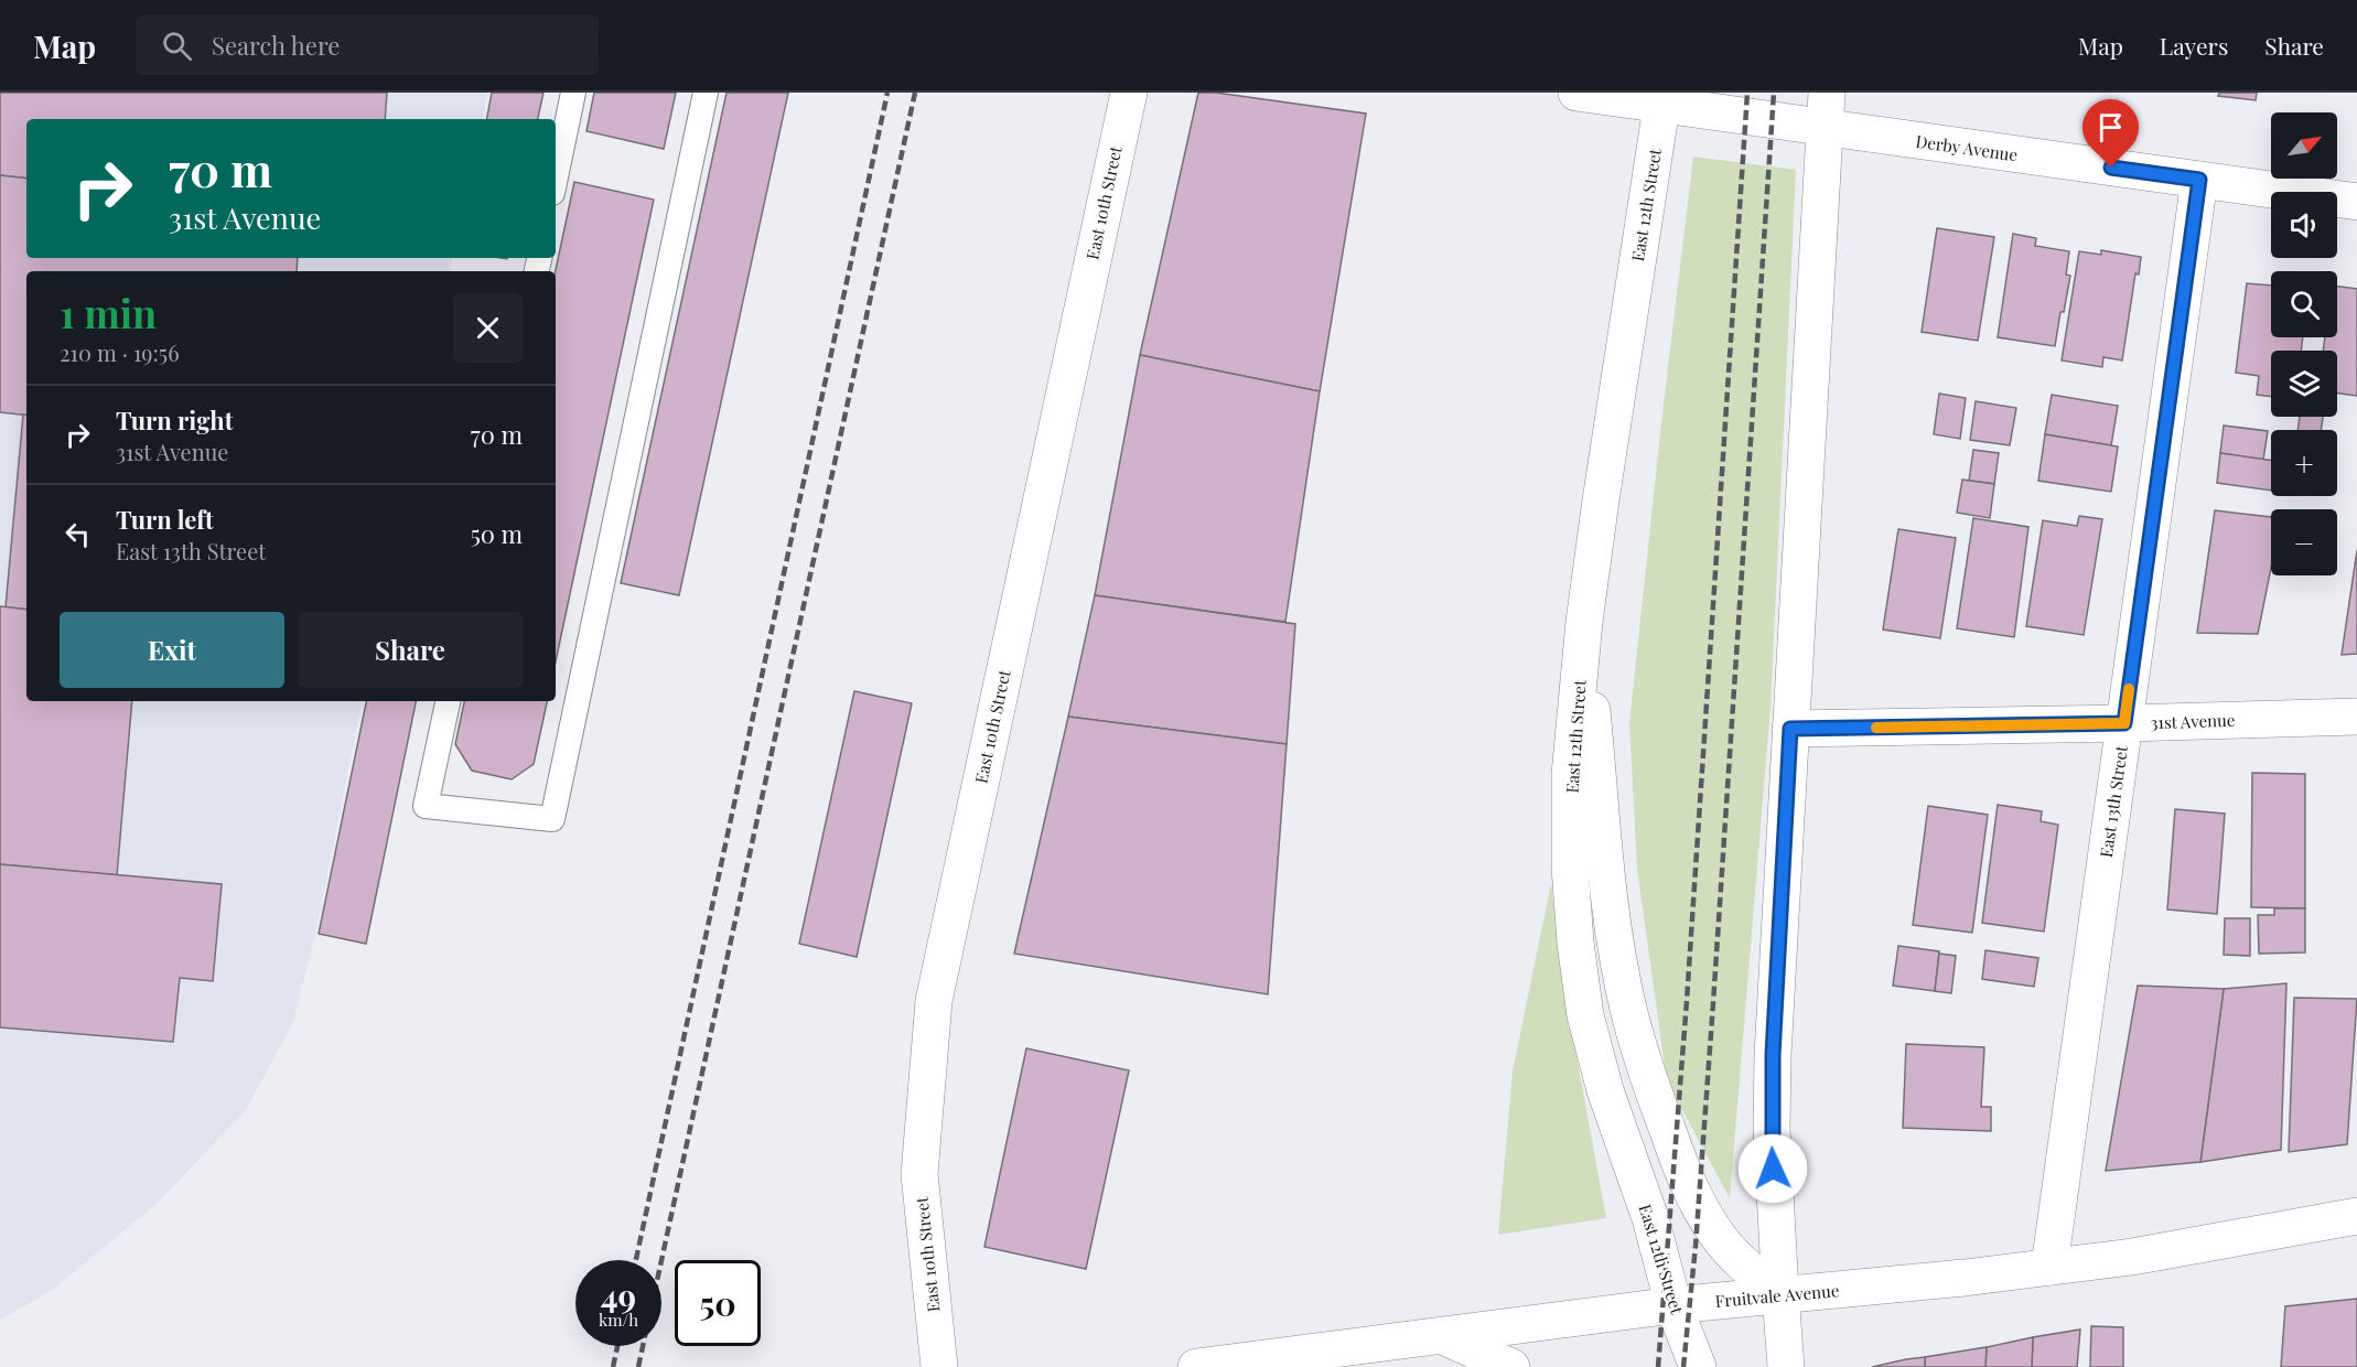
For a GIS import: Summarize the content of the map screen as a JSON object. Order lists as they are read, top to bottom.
{
  "streets": {
    "main road": [
      "Derby Avenue",
      "East 10th Street",
      "East 12th Street",
      "31st Avenue",
      "East 13th Street",
      "Fruitvale Avenue"
    ]
  },
  "crossings": [
    ["Derby Avenue", "East 12th Street"],
    ["Derby Avenue", "East 13th Street"],
    ["East 12th Street", "Fruitvale Avenue"],
    ["31st Avenue", "East 13th Street"],
    ["East 13th Street", "Fruitvale Avenue"]
  ],
  "north": "top right",
  "page": {
    "header": "Map",
    "search": "Search here",
    "nav": ["Map", "Layers", "Share"],
    "map_buttons": ["+", "−"],
    "turn": ["70 m", "31st Avenue"],
    "heading": ["1 min", "210 m · 19:56"],
    "list": [
      {
        "name": "Turn right",
        "note": "31st Avenue",
        "value": "70 m"
      },
      {
        "name": "Turn left",
        "note": "East 13th Street",
        "value": "50 m"
      }
    ],
    "buttons": ["Exit", "Share"],
    "speed": "49 km/h",
    "limit": "50"
  }
}
